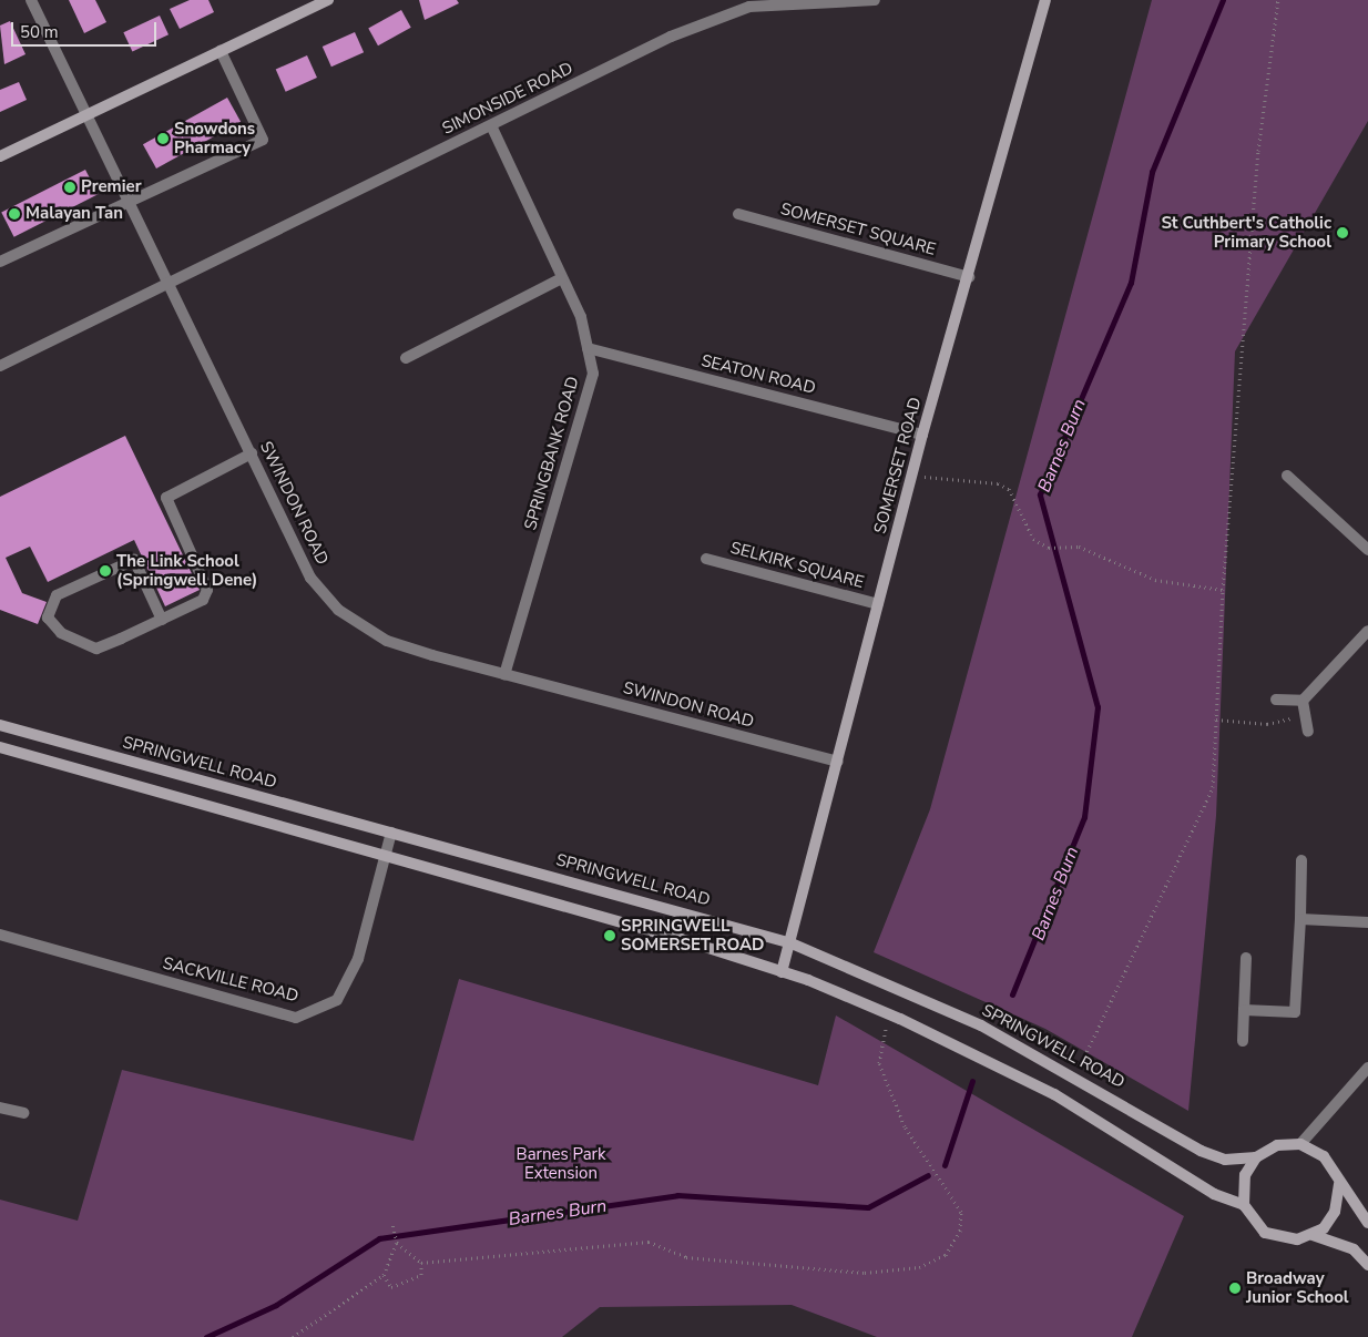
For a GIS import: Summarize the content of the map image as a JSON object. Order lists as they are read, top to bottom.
{
  "streets": {
    "main road": ["SOMERSET ROAD", "SPRINGWELL ROAD"],
    "street": [
      "SIMONSIDE ROAD",
      "SOMERSET SQUARE",
      "SEATON ROAD",
      "SPRINGBANK ROAD",
      "SWINDON ROAD",
      "SELKIRK SQUARE",
      "SACKVILLE ROAD"
    ]
  },
  "crossings": [
    ["SIMONSIDE ROAD", "SPRINGBANK ROAD"],
    ["SIMONSIDE ROAD", "SWINDON ROAD"],
    ["SOMERSET SQUARE", "SOMERSET ROAD"],
    ["SEATON ROAD", "SPRINGBANK ROAD"],
    ["SEATON ROAD", "SOMERSET ROAD"],
    ["SPRINGBANK ROAD", "SWINDON ROAD"],
    ["SOMERSET ROAD", "SWINDON ROAD"],
    ["SOMERSET ROAD", "SELKIRK SQUARE"],
    ["SOMERSET ROAD", "SPRINGWELL ROAD"],
    ["SPRINGWELL ROAD", "SACKVILLE ROAD"]
  ],
  "water": ["Barnes Burn"],
  "parks": ["Barnes Park Extension"],
  "places": [
    "Snowdons Pharmacy",
    "Premier",
    "Malayan Tan",
    "St Cuthbert's Catholic Primary School",
    "The Link School (Springwell Dene)",
    "SPRINGWELL SOMERSET ROAD",
    "Broadway Junior School"
  ],
  "scale_bar": "50 m"
}
